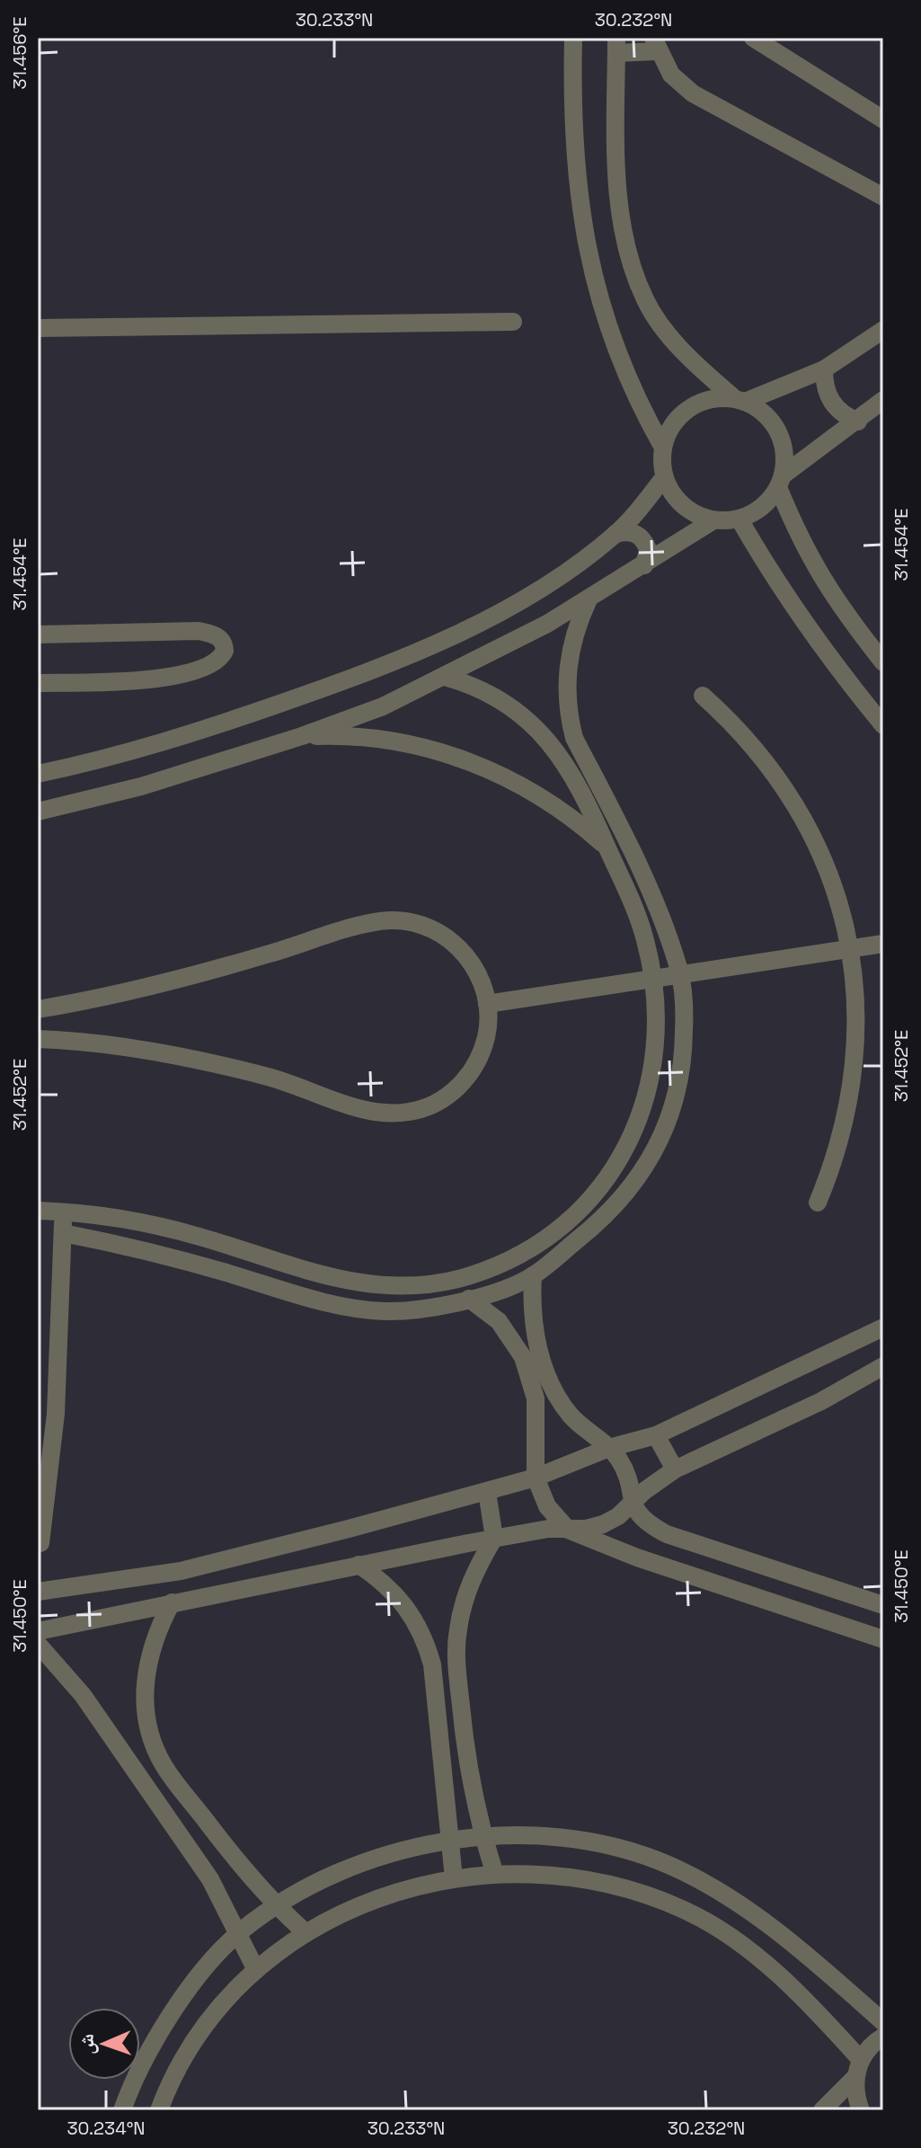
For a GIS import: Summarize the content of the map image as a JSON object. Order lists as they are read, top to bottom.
{
  "north": "left",
  "coordinates": [
    "30.233°N",
    "30.232°N",
    "31.456°E",
    "31.454°E",
    "31.452°E",
    "31.450°E",
    "30.234°N"
  ]
}
